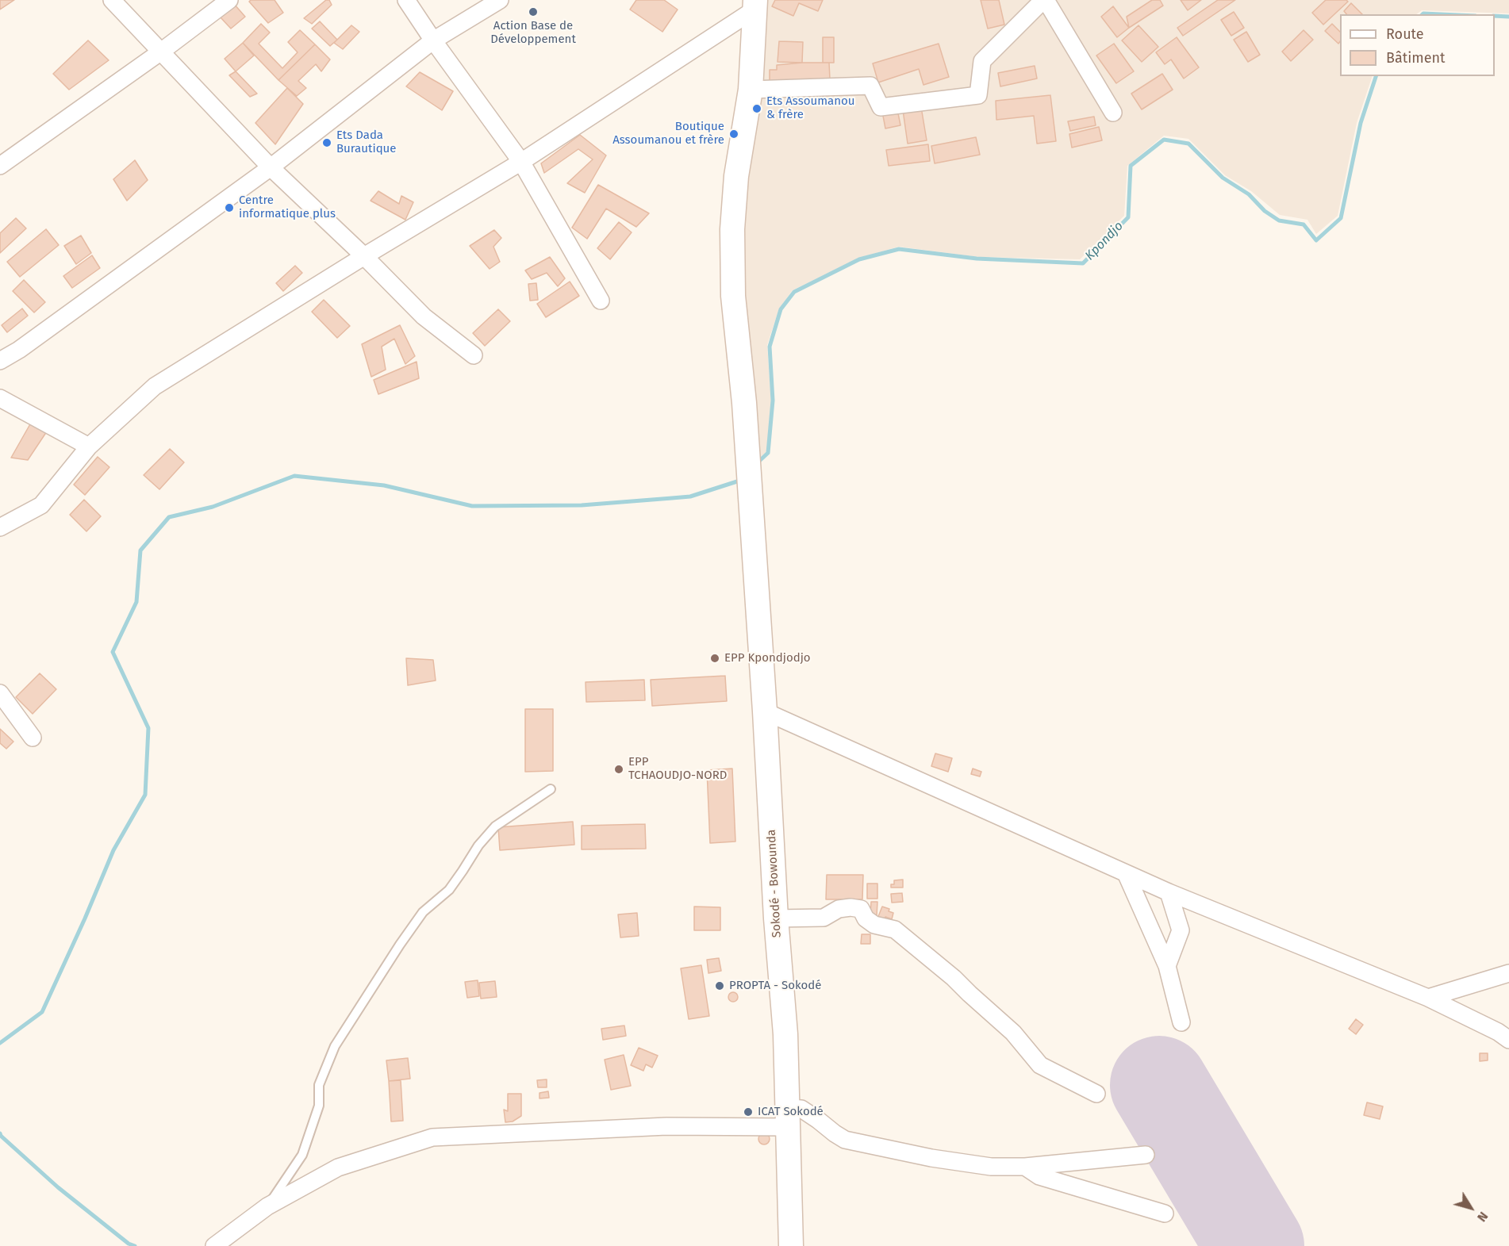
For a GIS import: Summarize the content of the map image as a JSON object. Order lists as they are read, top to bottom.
{
  "streets": {
    "main road": ["Sokodé - Bowounda"]
  },
  "water": ["Kpondjo"],
  "places": [
    "Action Base de Développement",
    "Ets Assoumanou & frère",
    "Boutique Assoumanou et frère",
    "Ets Dada Burautique",
    "Centre informatique plus",
    "EPP Kpondjodjo",
    "EPP TCHAOUDJO-NORD",
    "PROPTA - Sokodé",
    "ICAT Sokodé"
  ],
  "legend": ["Route", "Bâtiment"],
  "north": "bottom right"
}
